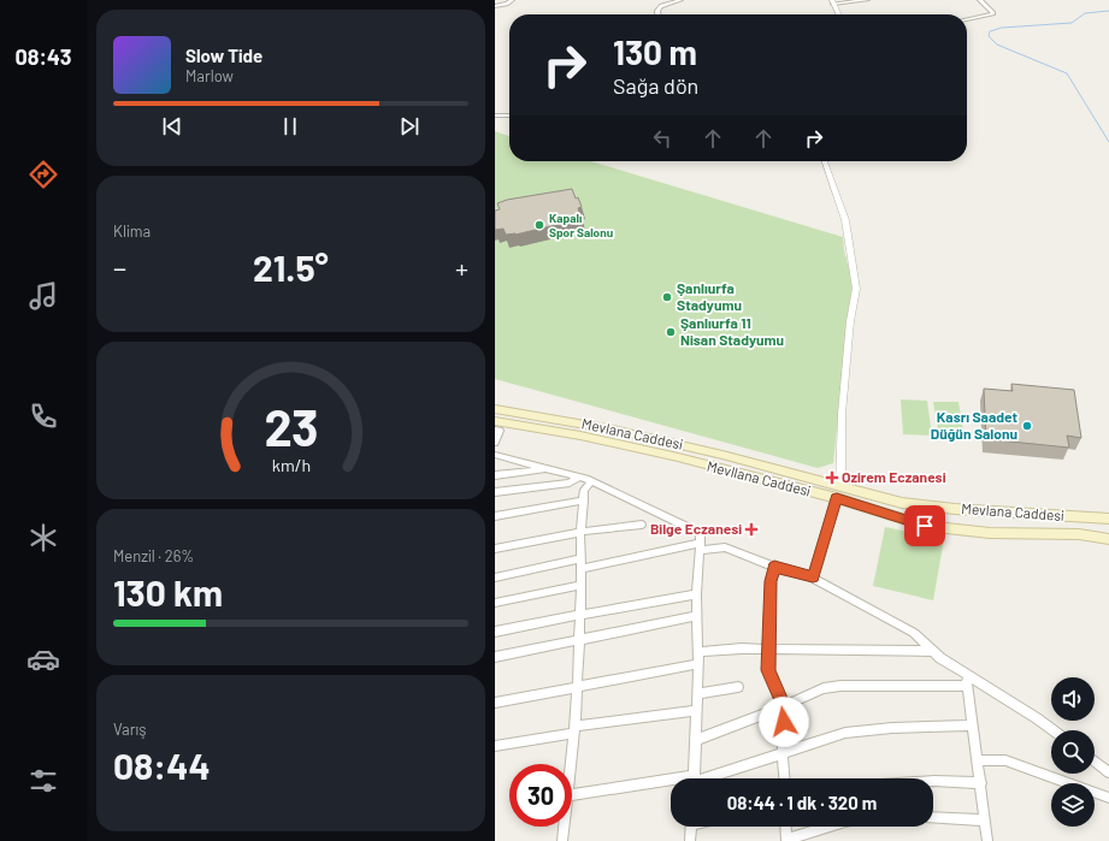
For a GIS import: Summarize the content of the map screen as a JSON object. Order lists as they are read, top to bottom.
{
  "streets": {
    "main road": ["Mevlana Caddesi", "Mevllana Caddesi"]
  },
  "places": {
    "other": [
      "Kapalı Spor Salonu",
      "Şanlıurfa Stadyumu",
      "Şanlıurfa 11 Nisan Stadyumu",
      "Kasrı Saadet Düğün Salonu"
    ],
    "health": ["Ozirem Eczanesi", "Bilge Eczanesi"]
  },
  "page": {
    "tabs": "08:43",
    "turn": ["130 m", "Sağa dön"],
    "song": ["Slow Tide", "Marlow"],
    "tile": [
      "Klima",
      ["Menzil · 26%", "130 km"],
      ["Varış", "08:44"]
    ],
    "heat": ["−", "21.5°", "+"],
    "limit": "30",
    "trip": "08:44 · 1 dk · 320 m",
    "gauge": ["23", "km/h"]
  }
}
